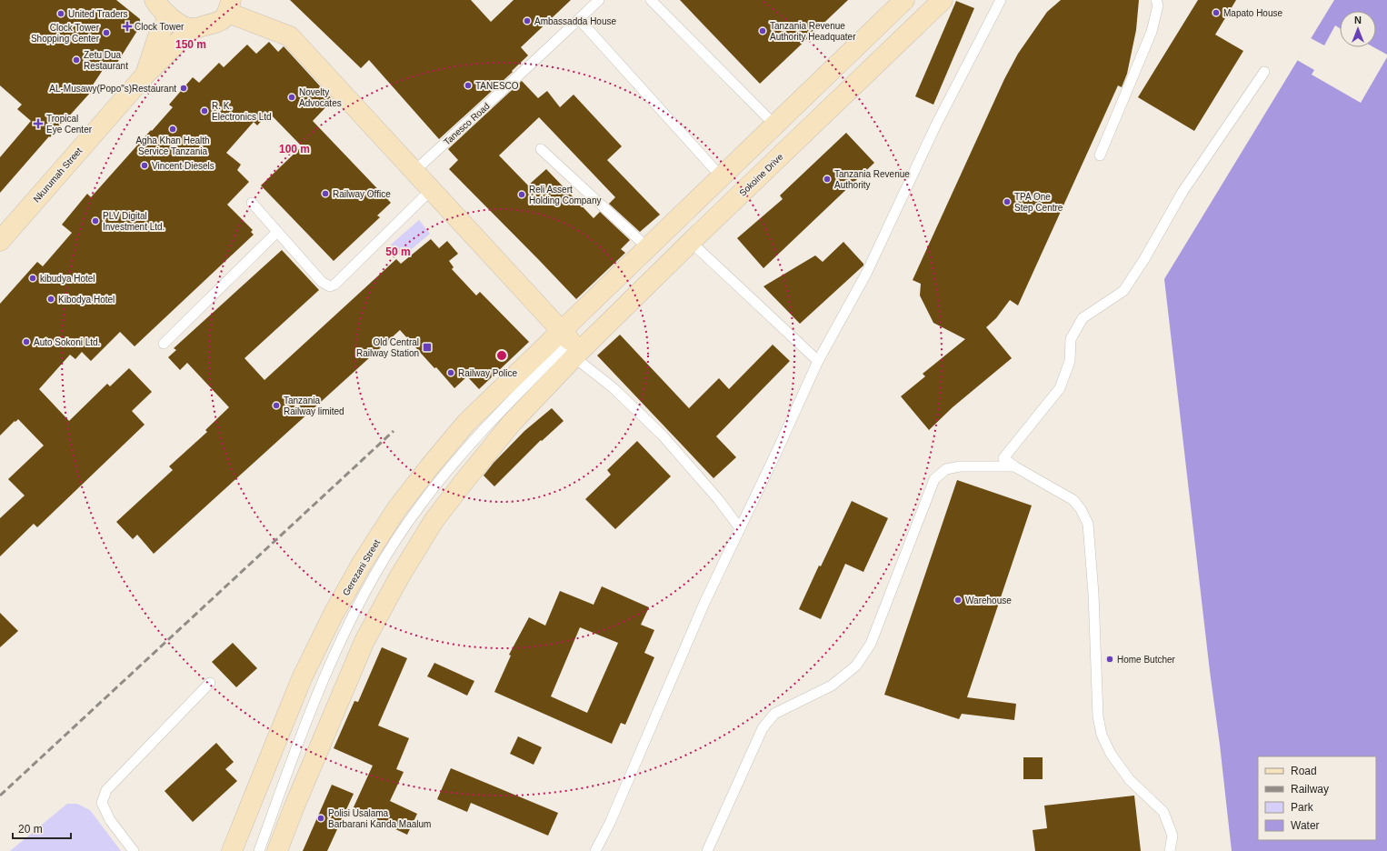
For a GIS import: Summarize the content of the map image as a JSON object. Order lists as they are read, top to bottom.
{
  "streets": {
    "main road": ["Nkurumah Street", "Sokoine Drive", "Gerezani Street"],
    "lane": ["Tanesco Road"]
  },
  "crossings": [
    ["Sokoine Drive", "Gerezani Street"]
  ],
  "places": {
    "other": [
      "Mapato House",
      "United Traders",
      "Ambassadda House",
      "Tanzania Revenue Authority Headquater",
      "Clock Tower Shopping Center",
      "Zetu Dua Restaurant",
      "TANESCO",
      "AL-Musawy(Popo\"s)Restaurant",
      "Novelty Advocates",
      "R. K. Electronics Ltd",
      "Agha Khan Health Service Tanzania",
      "Vincent Diesels",
      "Tanzania Revenue Authority",
      "Railway Office",
      "Reli Assert Holding Company",
      "TPA One Step Centre",
      "PLV Digital Investment Ltd.",
      "kibudya Hotel",
      "Kibodya Hotel",
      "Auto Sokoni Ltd.",
      "Railway Police",
      "Tanzania Railway limited",
      "Warehouse",
      "Home Butcher",
      "Polisi Usalama Barbarani Kanda Maalum"
    ],
    "health": ["Clock Tower", "Tropical Eye Center"],
    "transit": ["Old Central Railway Station"]
  },
  "legend": [
    "Road",
    "Railway",
    "Park",
    "Water"
  ],
  "scale_bar": "20 m",
  "north": "top",
  "rings": ["150 m", "100 m", "50 m"]
}
